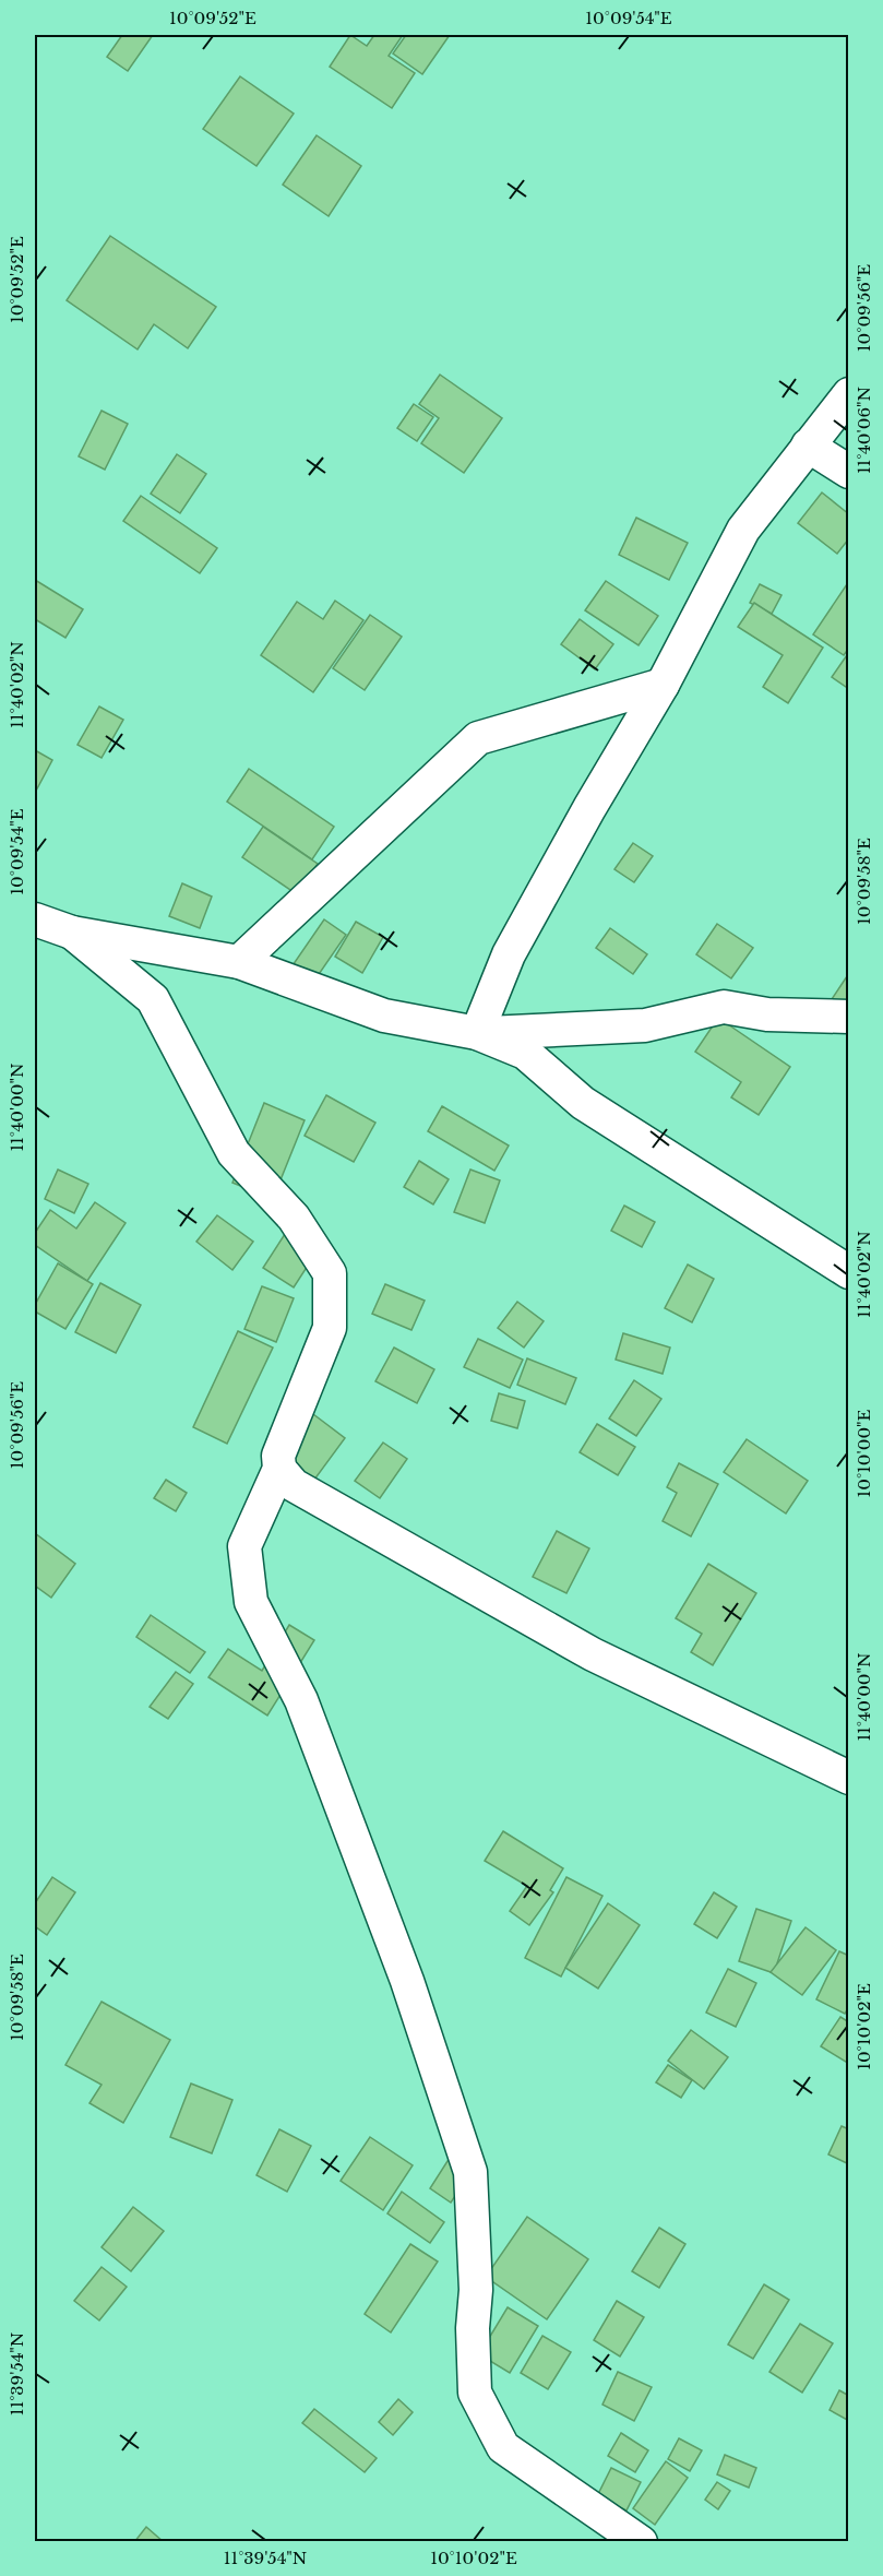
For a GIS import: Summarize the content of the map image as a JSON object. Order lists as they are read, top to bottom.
{
  "coordinates": [
    "10°09'52\"E",
    "10°09'54\"E",
    "10°09'56\"E",
    "11°40'06\"N",
    "11°40'02\"N",
    "10°09'58\"E",
    "11°40'00\"N",
    "10°10'00\"E",
    "10°10'02\"E",
    "11°39'54\"N"
  ]
}
